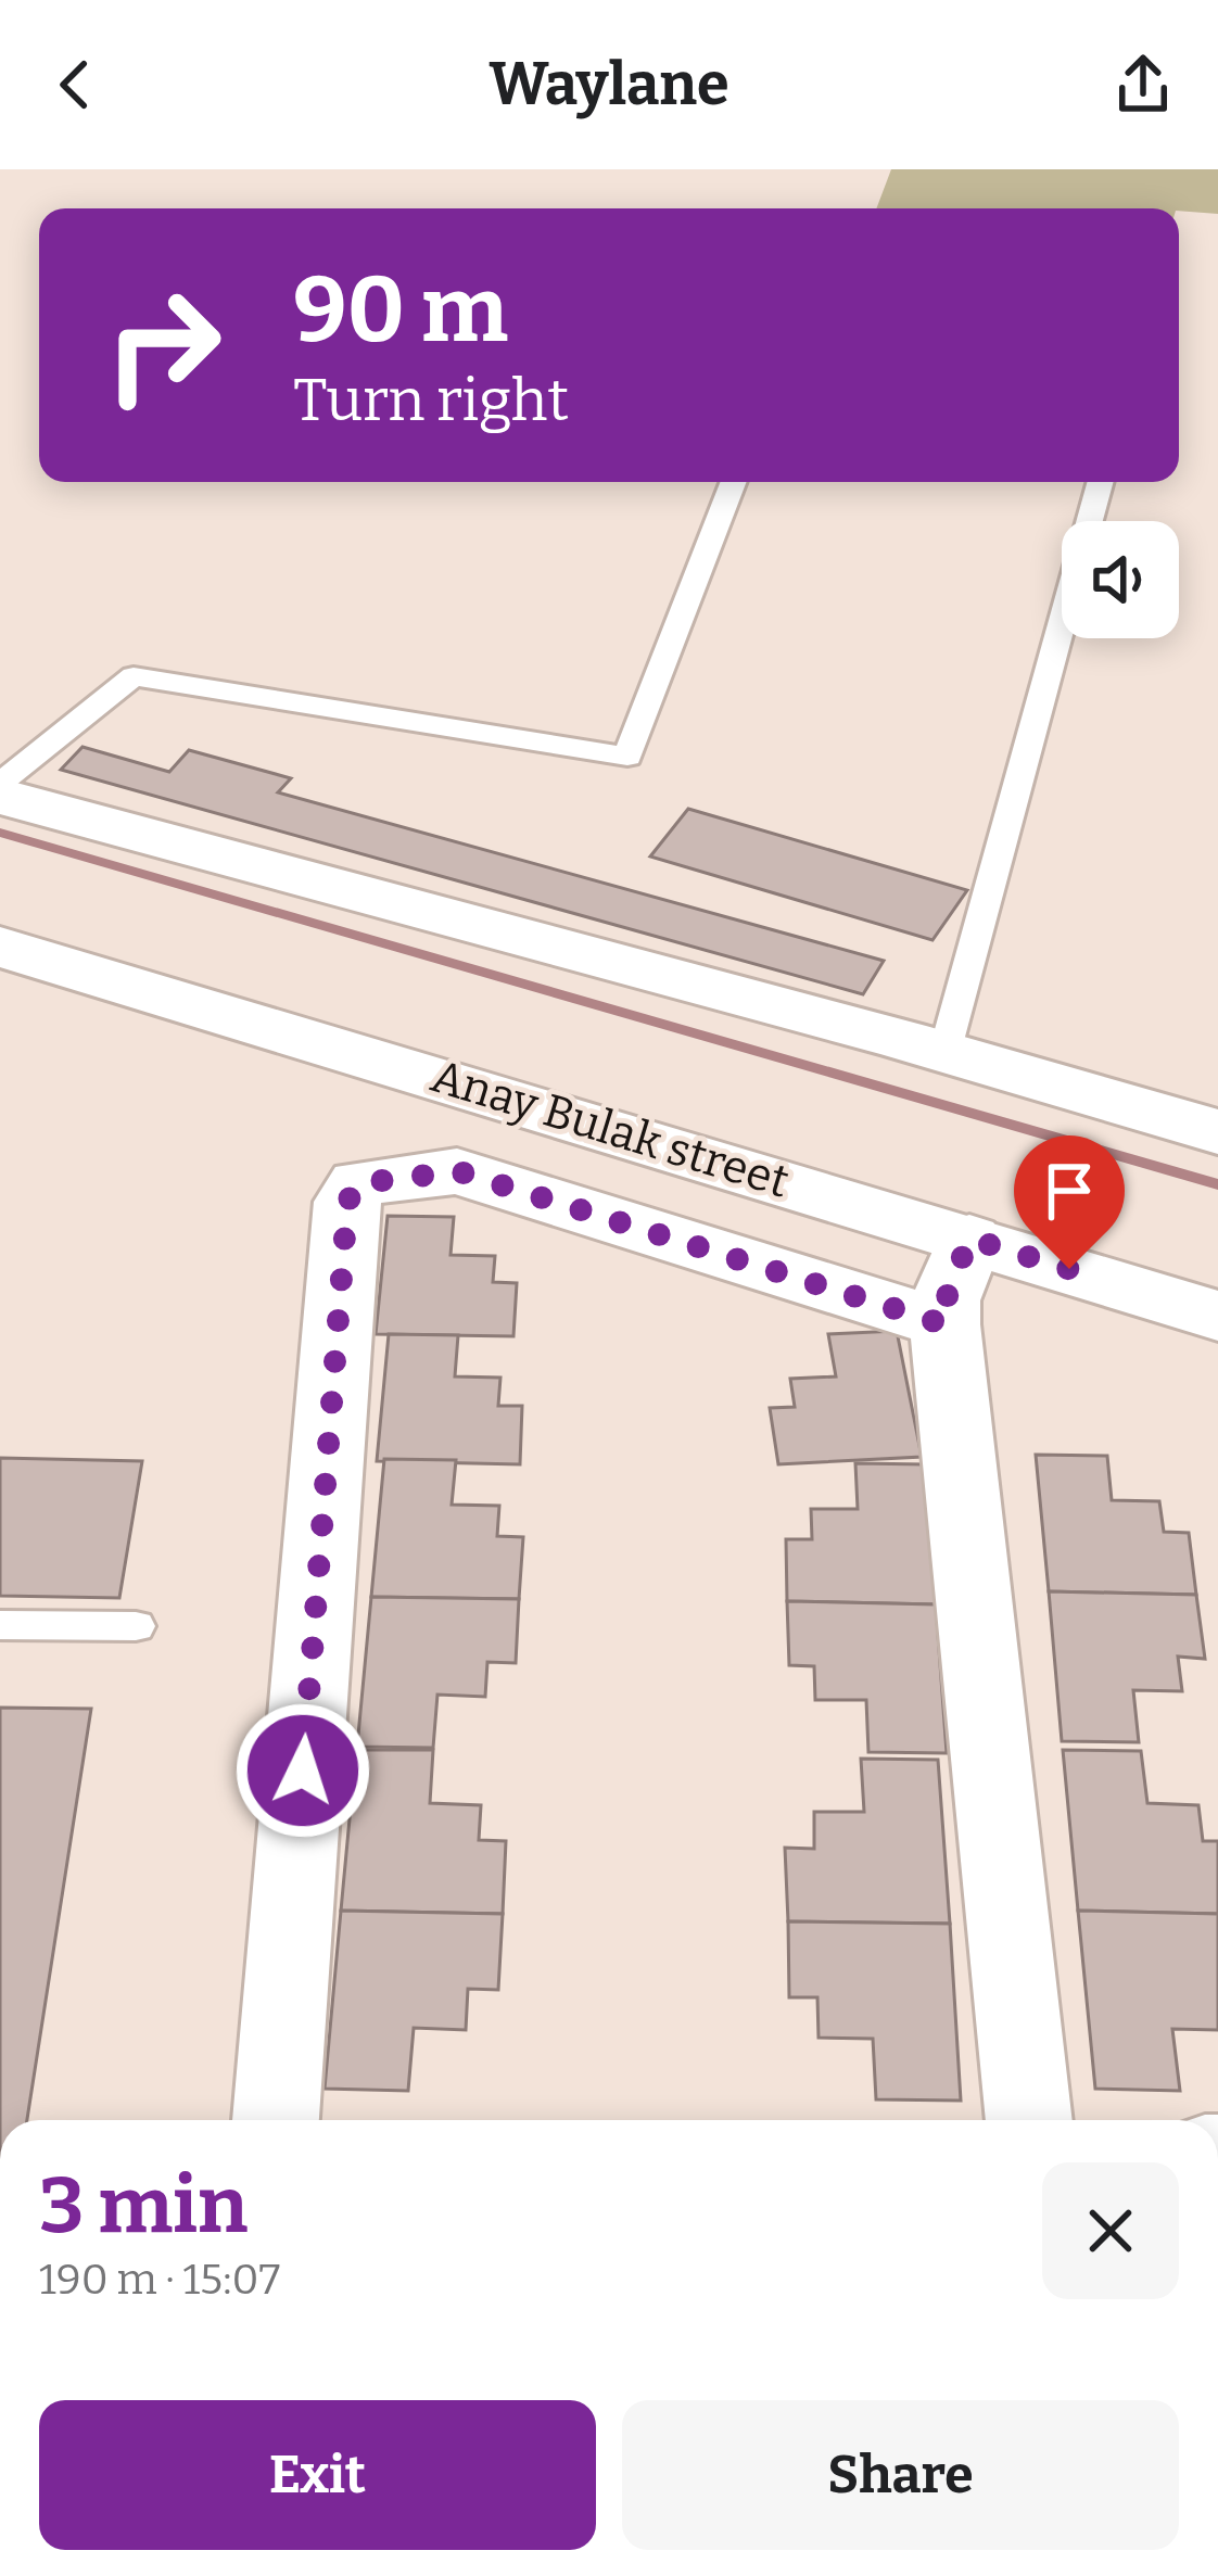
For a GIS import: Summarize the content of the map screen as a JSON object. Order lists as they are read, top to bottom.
{
  "streets": {
    "street": ["Anay Bulak street"]
  },
  "page": {
    "header": "Waylane",
    "turn": ["90 m", "Turn right"],
    "heading": ["3 min", "190 m · 15:07"],
    "buttons": ["Exit", "Share"]
  }
}
